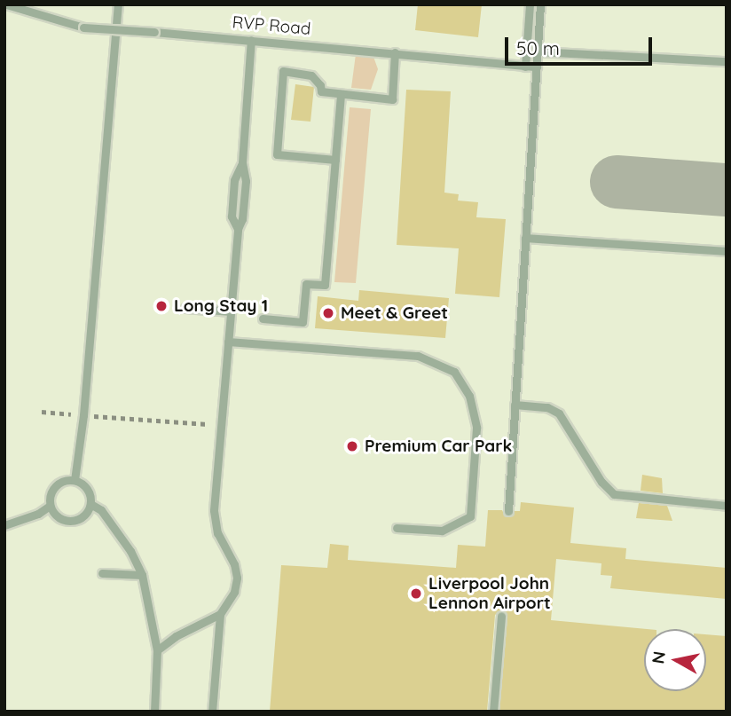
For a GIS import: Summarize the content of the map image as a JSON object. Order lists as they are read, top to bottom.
{
  "streets": {
    "lane": ["RVP Road"]
  },
  "places": [
    "Long Stay 1",
    "Meet & Greet",
    "Premium Car Park",
    "Liverpool John Lennon Airport"
  ],
  "scale_bar": "50 m",
  "north": "left"
}
